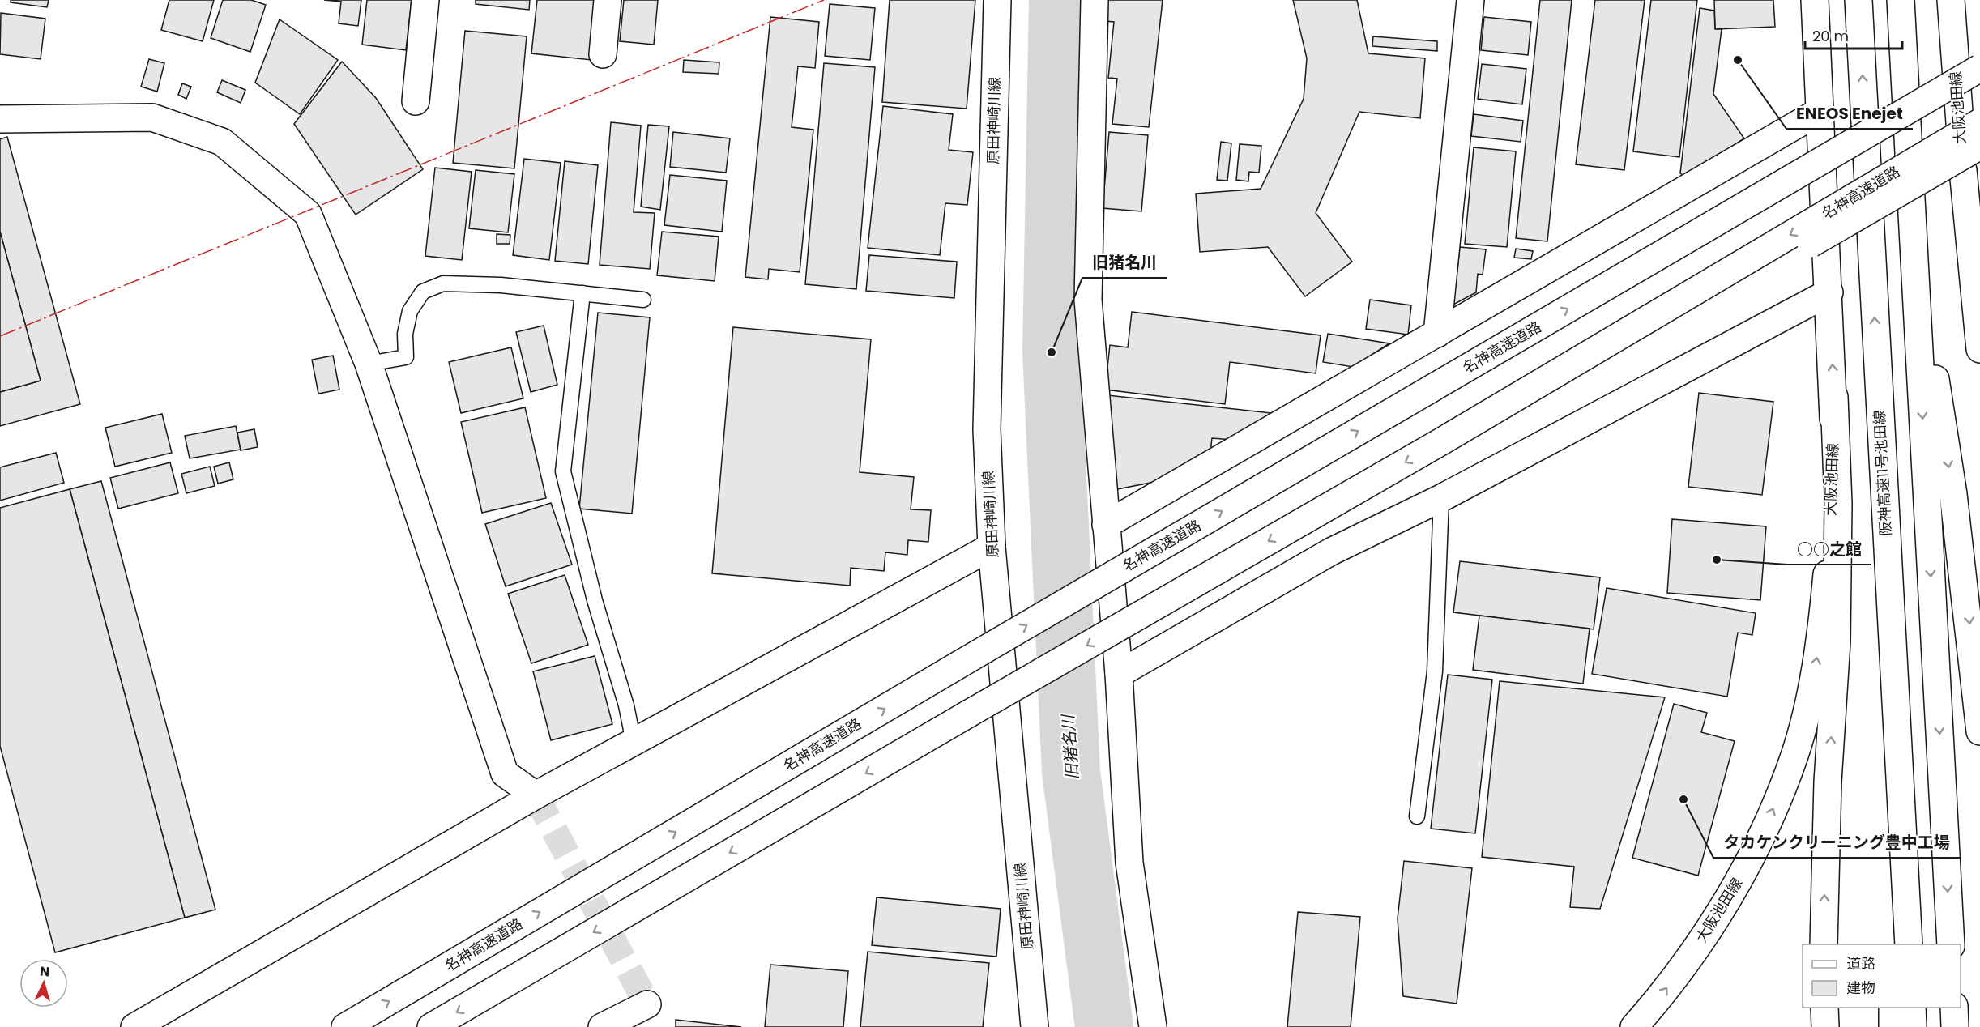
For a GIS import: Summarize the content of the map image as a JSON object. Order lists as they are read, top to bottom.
{
  "streets": {
    "main road": [
      "大阪池田線",
      "原田神崎川線",
      "名神高速道路",
      "阪神高速11号池田線"
    ]
  },
  "water": ["旧猪名川"],
  "places": [
    "ENEOS Enejet",
    "旧猪名川",
    "○○之館",
    "タカケンクリーニング豊中工場"
  ],
  "legend": ["道路", "建物"],
  "scale_bar": "20 m",
  "north": "top"
}
